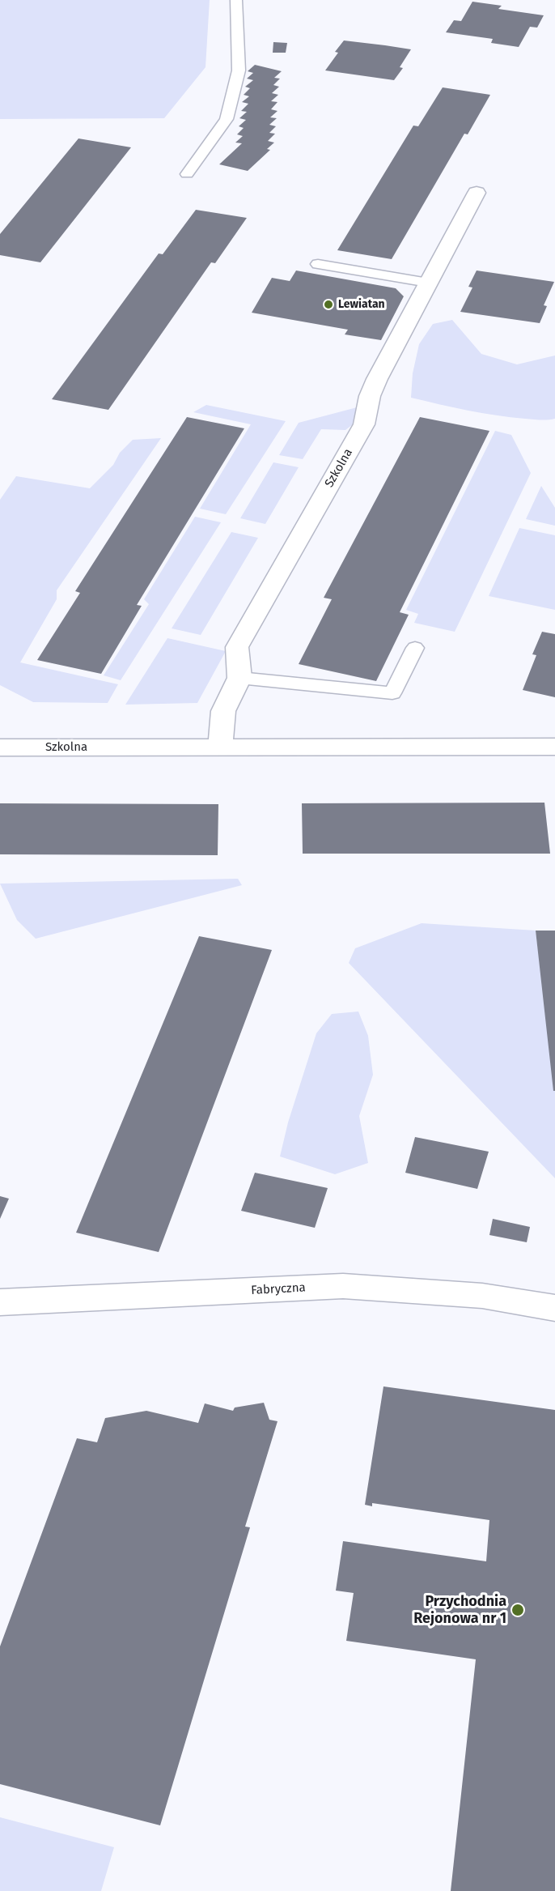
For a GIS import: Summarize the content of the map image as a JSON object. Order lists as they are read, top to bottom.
{
  "streets": {
    "street": ["Szkolna", "Fabryczna"]
  },
  "places": ["Lewiatan", "Przychodnia Rejonowa nr 1"]
}
